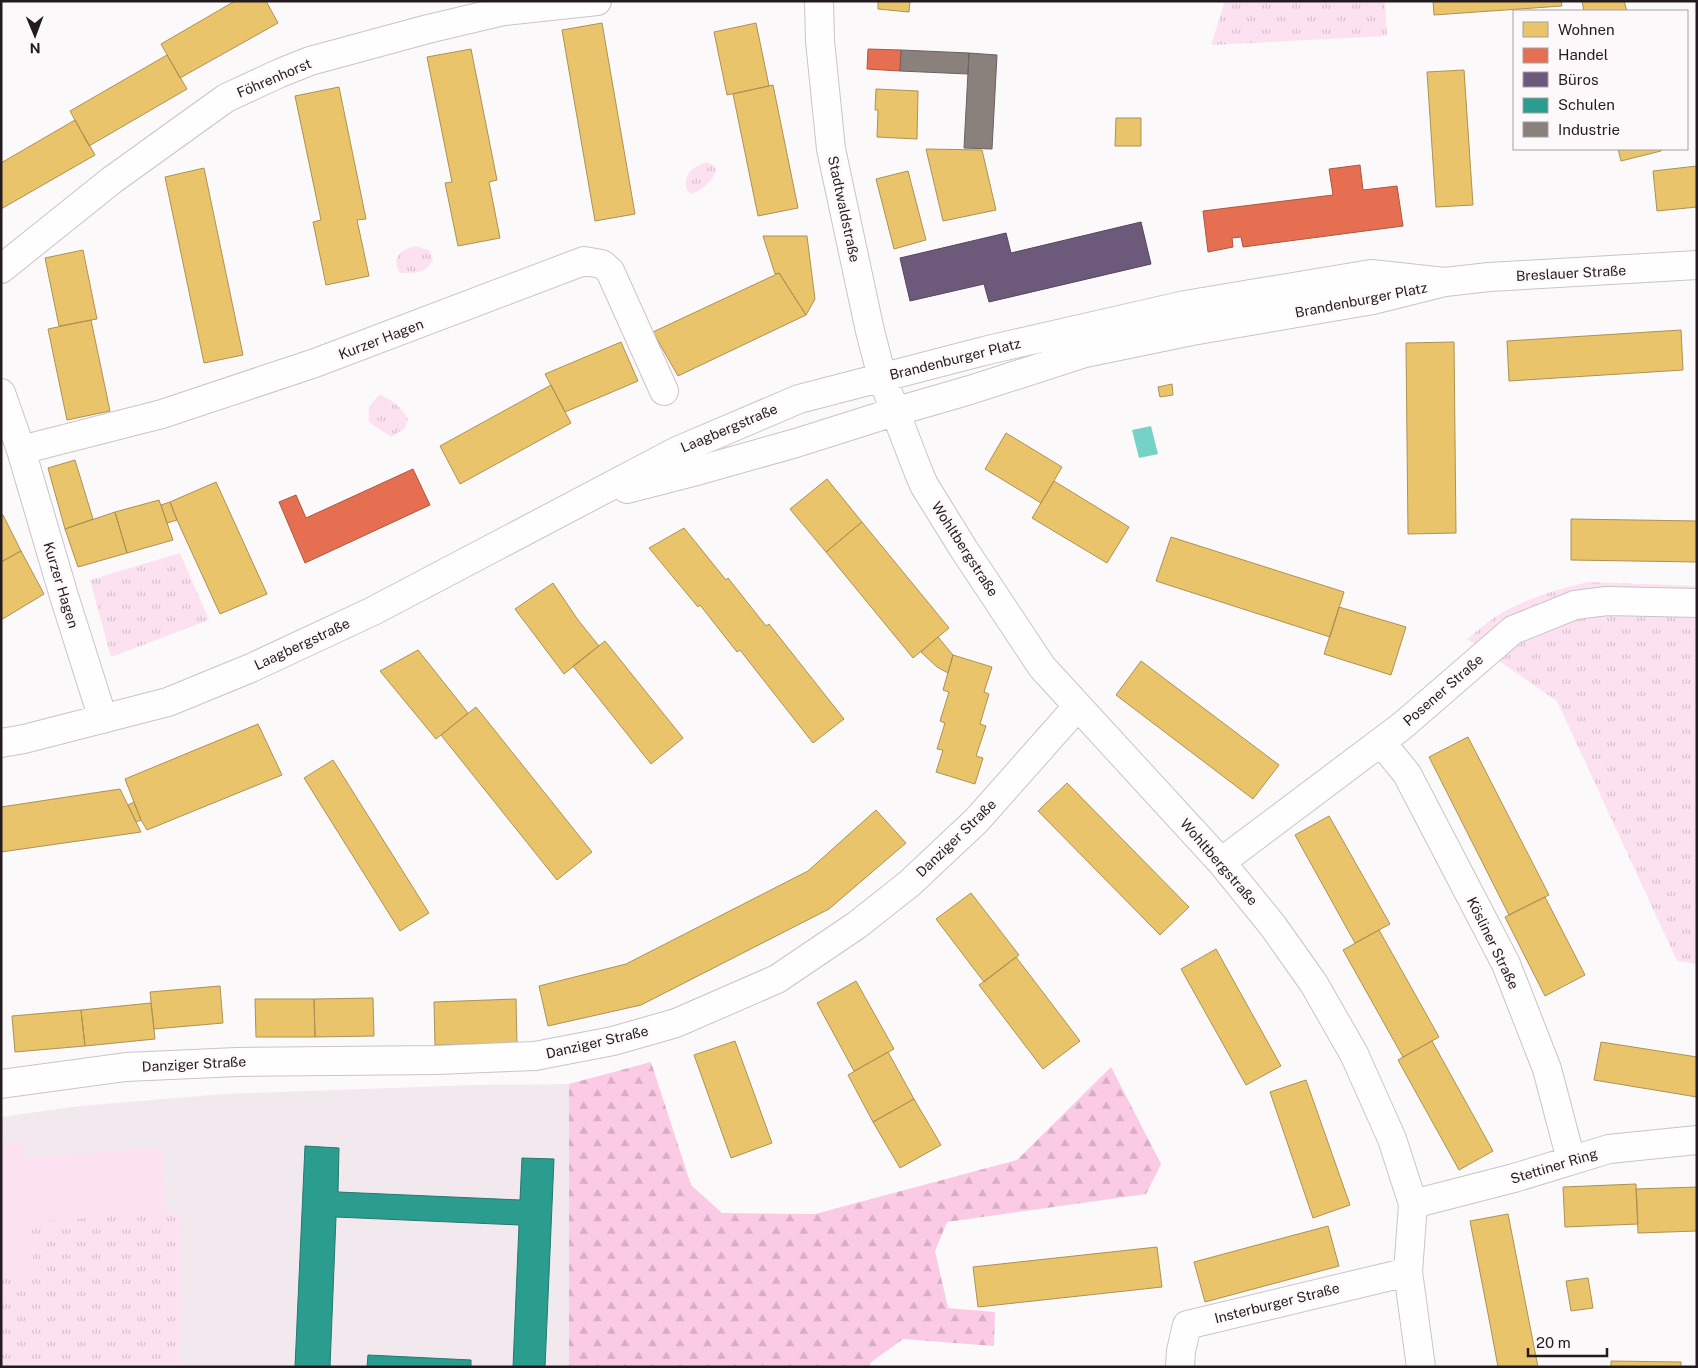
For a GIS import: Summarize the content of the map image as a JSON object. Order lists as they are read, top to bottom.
{
  "streets": {
    "street": [
      "Föhrenhorst",
      "Stadtwaldstraße",
      "Breslauer Straße",
      "Brandenburger Platz",
      "Kurzer Hagen",
      "Laagbergstraße",
      "Wohltbergstraße",
      "Posener Straße",
      "Danziger Straße",
      "Kösliner Straße",
      "Stettiner Ring",
      "Insterburger Straße"
    ]
  },
  "crossings": [
    ["Stadtwaldstraße", "Brandenburger Platz"],
    ["Stadtwaldstraße", "Laagbergstraße"],
    ["Stadtwaldstraße", "Wohltbergstraße"],
    ["Breslauer Straße", "Brandenburger Platz"],
    ["Brandenburger Platz", "Laagbergstraße"],
    ["Brandenburger Platz", "Wohltbergstraße"],
    ["Kurzer Hagen", "Laagbergstraße"],
    ["Laagbergstraße", "Wohltbergstraße"],
    ["Wohltbergstraße", "Posener Straße"],
    ["Wohltbergstraße", "Danziger Straße"],
    ["Wohltbergstraße", "Stettiner Ring"],
    ["Wohltbergstraße", "Insterburger Straße"],
    ["Posener Straße", "Kösliner Straße"],
    ["Kösliner Straße", "Stettiner Ring"]
  ],
  "legend": [
    "Wohnen",
    "Handel",
    "Büros",
    "Schulen",
    "Industrie"
  ],
  "scale_bar": "20 m",
  "north": "bottom"
}
